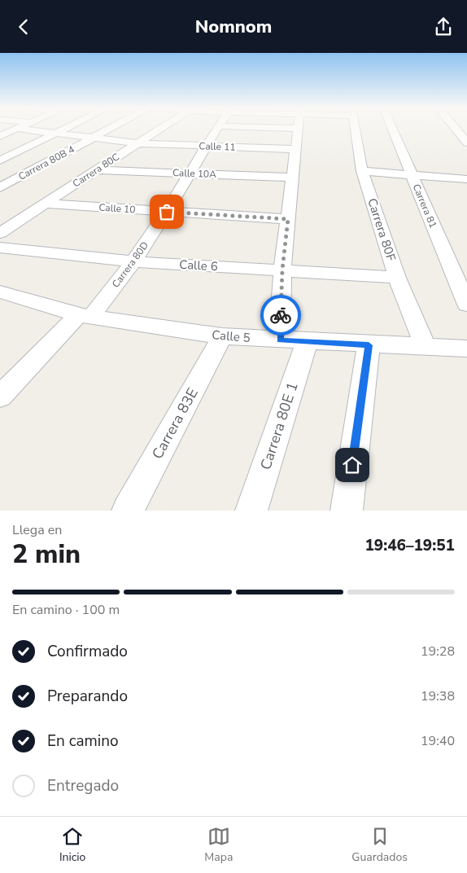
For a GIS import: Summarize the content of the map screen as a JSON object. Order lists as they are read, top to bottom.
{
  "streets": {
    "street": [
      "Calle 11",
      "Carrera 80B 4",
      "Carrera 80C",
      "Calle 10A",
      "Carrera 81",
      "Calle 10",
      "Carrera 80F",
      "Carrera 80D",
      "Calle 6",
      "Calle 5",
      "Carrera 83E",
      "Carrera 80E 1"
    ]
  },
  "crossings": [
    ["Calle 11", "Carrera 80B 4"],
    ["Calle 11", "Carrera 80C"],
    ["Calle 11", "Carrera 80D"],
    ["Carrera 80C", "Calle 10A"],
    ["Carrera 80C", "Calle 10"],
    ["Calle 10A", "Carrera 80D"],
    ["Calle 10", "Carrera 80D"],
    ["Carrera 80F", "Calle 6"],
    ["Carrera 80F", "Calle 5"],
    ["Carrera 80D", "Calle 6"],
    ["Carrera 80D", "Calle 5"],
    ["Calle 5", "Carrera 83E"],
    ["Calle 5", "Carrera 80E 1"]
  ],
  "page": {
    "header": "Nomnom",
    "heading": ["2 min", "Llega en", "19:46–19:51"],
    "bar": "En camino · 100 m",
    "list": [
      ["Confirmado", "19:28"],
      ["Preparando", "19:38"],
      ["En camino", "19:40"],
      "Entregado"
    ],
    "tabs": ["Inicio", "Mapa", "Guardados"]
  }
}
